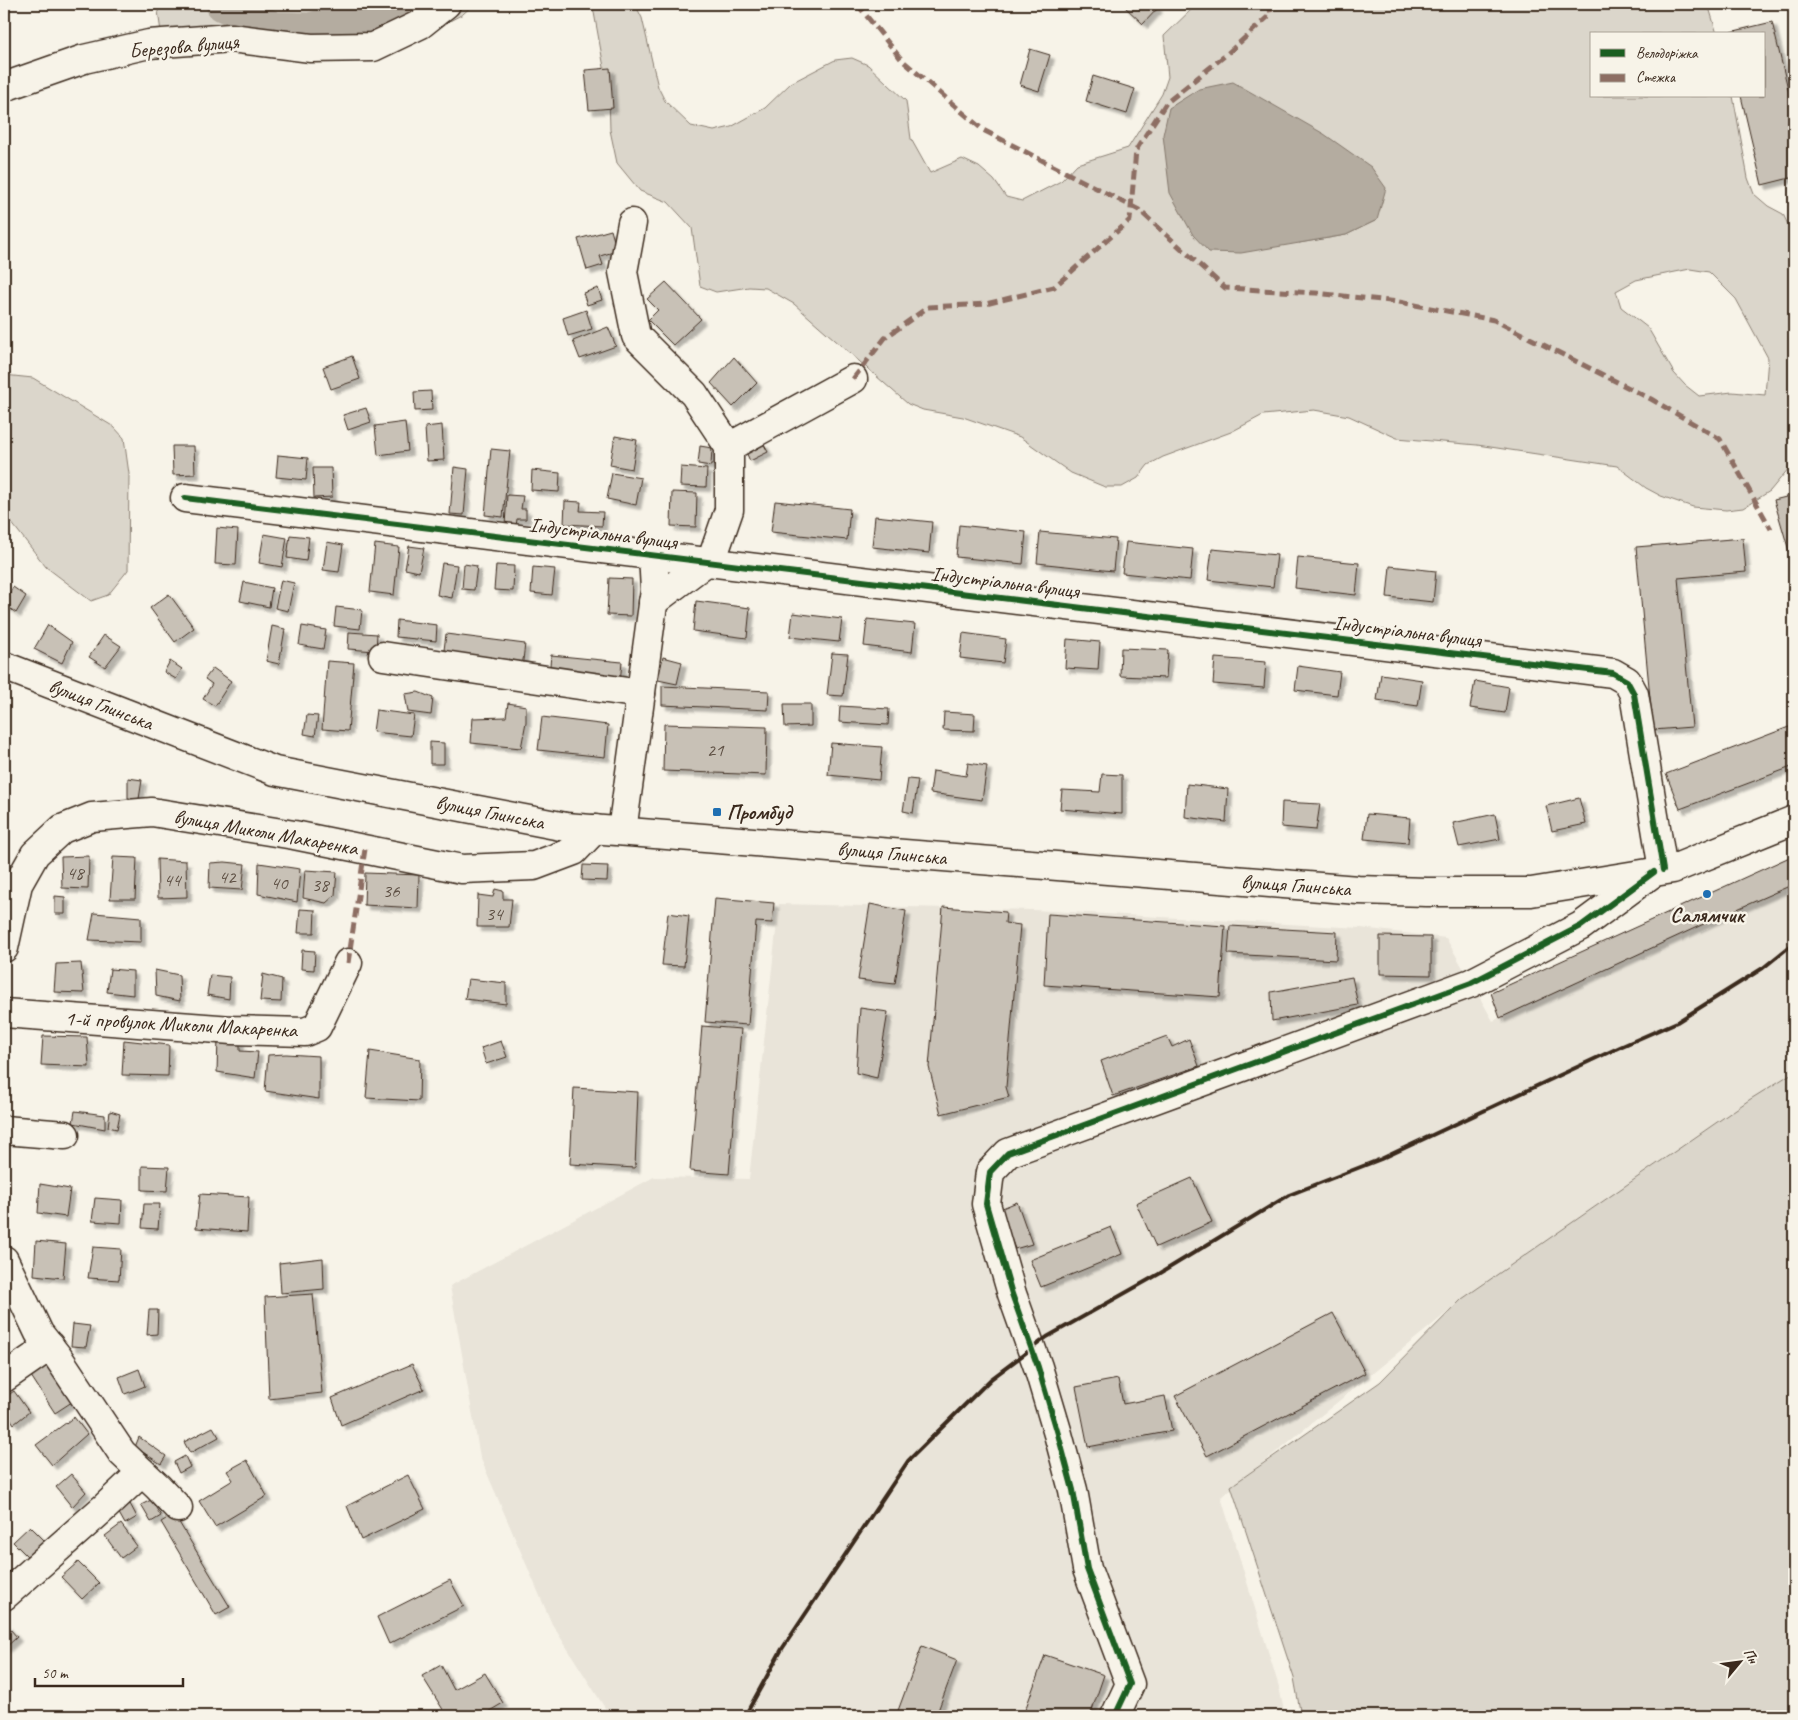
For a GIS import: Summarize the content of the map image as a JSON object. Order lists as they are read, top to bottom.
{
  "streets": {
    "street": [
      "Березова вулиця",
      "Індустріальна вулиця",
      "вулиця Глинська",
      "вулиця Миколи Макаренка",
      "1-й провулок Миколи Макаренка"
    ]
  },
  "crossings": [
    ["Індустріальна вулиця", "вулиця Глинська"],
    ["вулиця Глинська", "вулиця Миколи Макаренка"]
  ],
  "places": {
    "transit": ["Промбуд"],
    "other": ["Салямчик"]
  },
  "house_numbers": [
    "21",
    "48",
    "42",
    "44",
    "40",
    "38",
    "36",
    "34"
  ],
  "legend": ["Велодоріжка", "Стежка"],
  "scale_bar": "50 m",
  "north": "top right"
}
